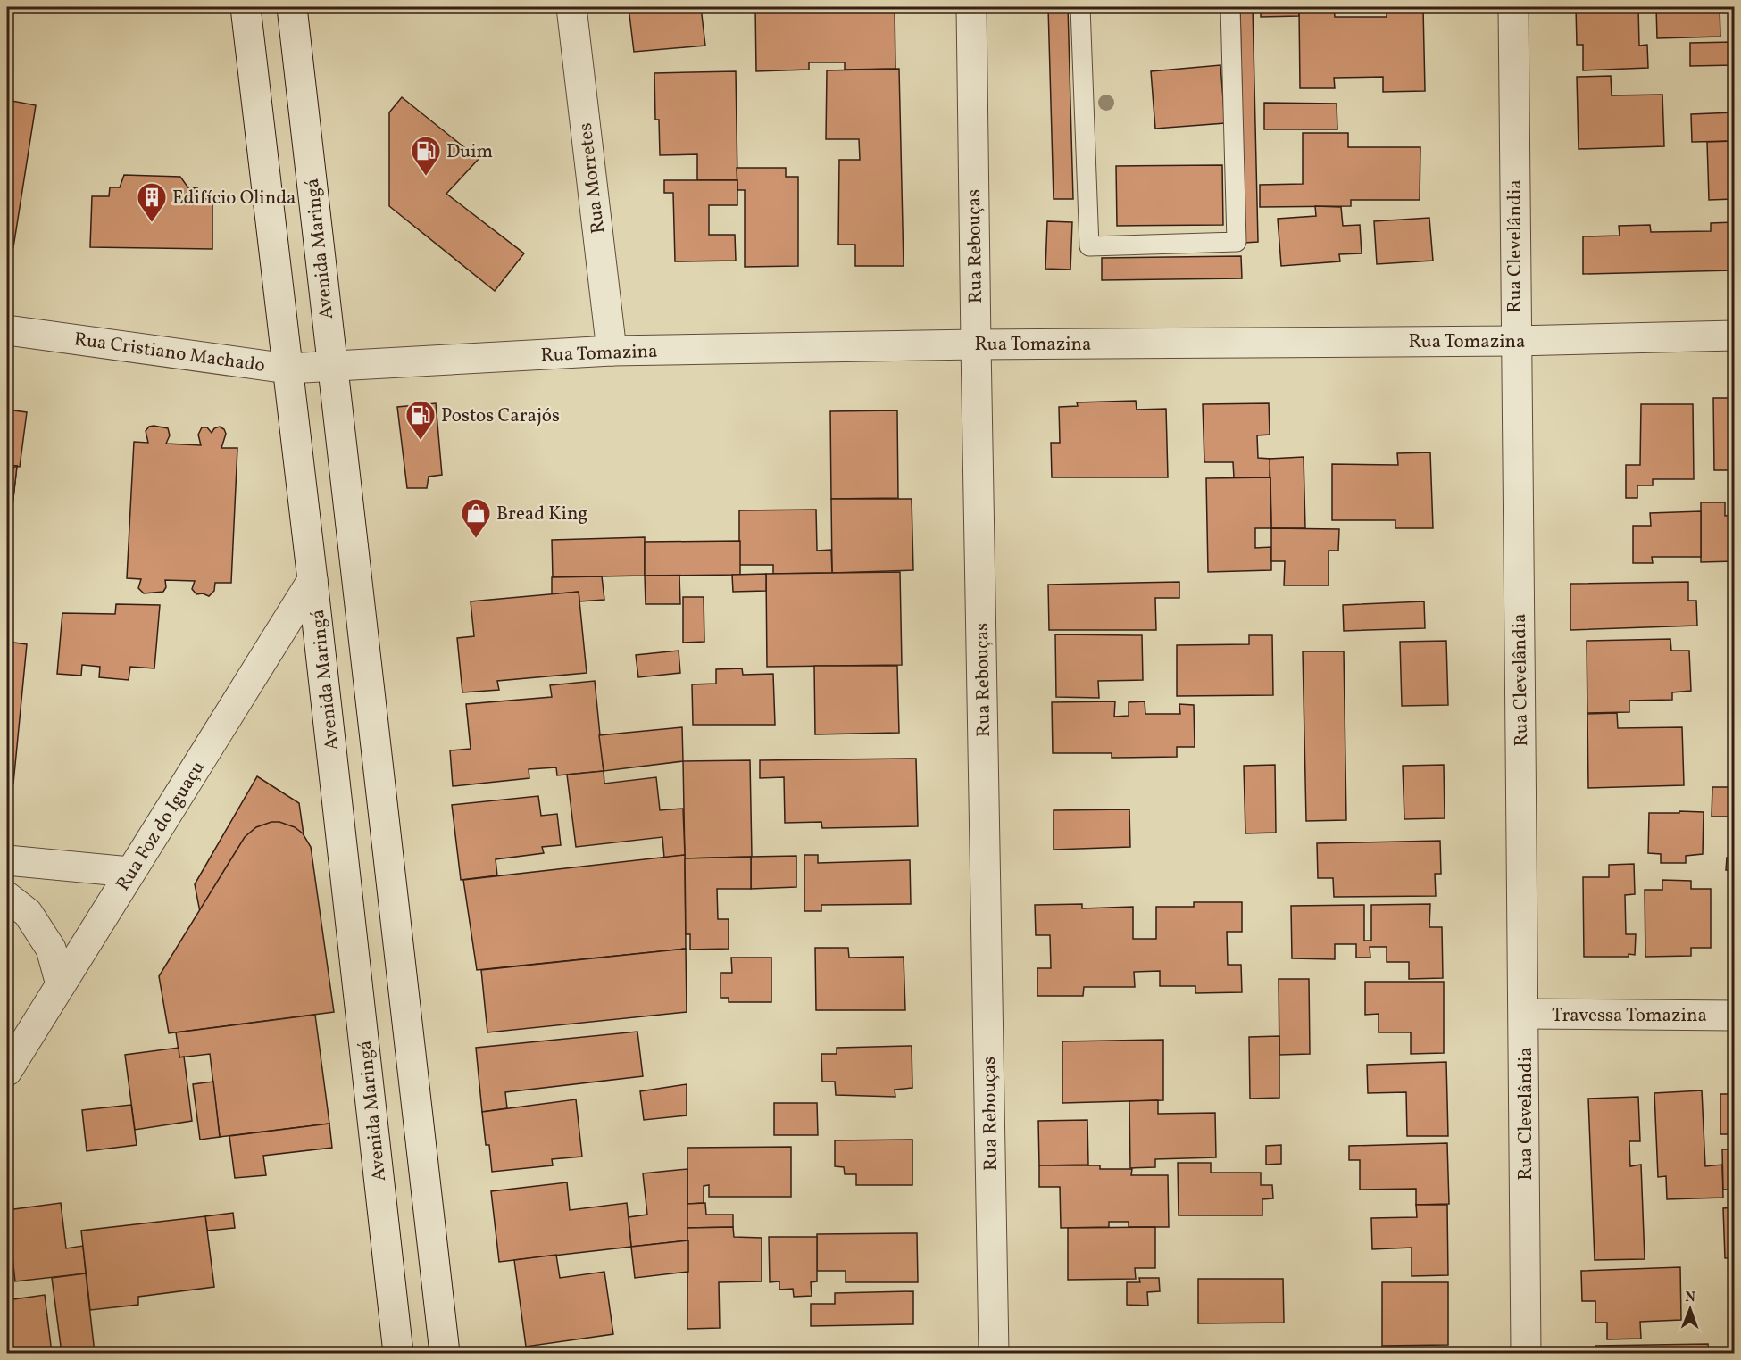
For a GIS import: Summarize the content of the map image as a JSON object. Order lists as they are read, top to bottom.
{
  "streets": {
    "street": [
      "Rua Morretes",
      "Rua Rebouças",
      "Rua Clevelândia",
      "Avenida Maringá",
      "Rua Tomazina",
      "Rua Cristiano Machado",
      "Rua Foz do Iguaçu",
      "Travessa Tomazina"
    ]
  },
  "crossings": [
    ["Rua Morretes", "Rua Tomazina"],
    ["Rua Rebouças", "Rua Tomazina"],
    ["Rua Clevelândia", "Rua Tomazina"],
    ["Rua Clevelândia", "Travessa Tomazina"],
    ["Avenida Maringá", "Rua Tomazina"],
    ["Avenida Maringá", "Rua Cristiano Machado"],
    ["Avenida Maringá", "Rua Foz do Iguaçu"],
    ["Rua Tomazina", "Rua Cristiano Machado"]
  ],
  "places": {
    "fuel station": ["Duim", "Postos Carajós"],
    "building": ["Edifício Olinda"],
    "shop": ["Bread King"]
  },
  "north": "top"
}
